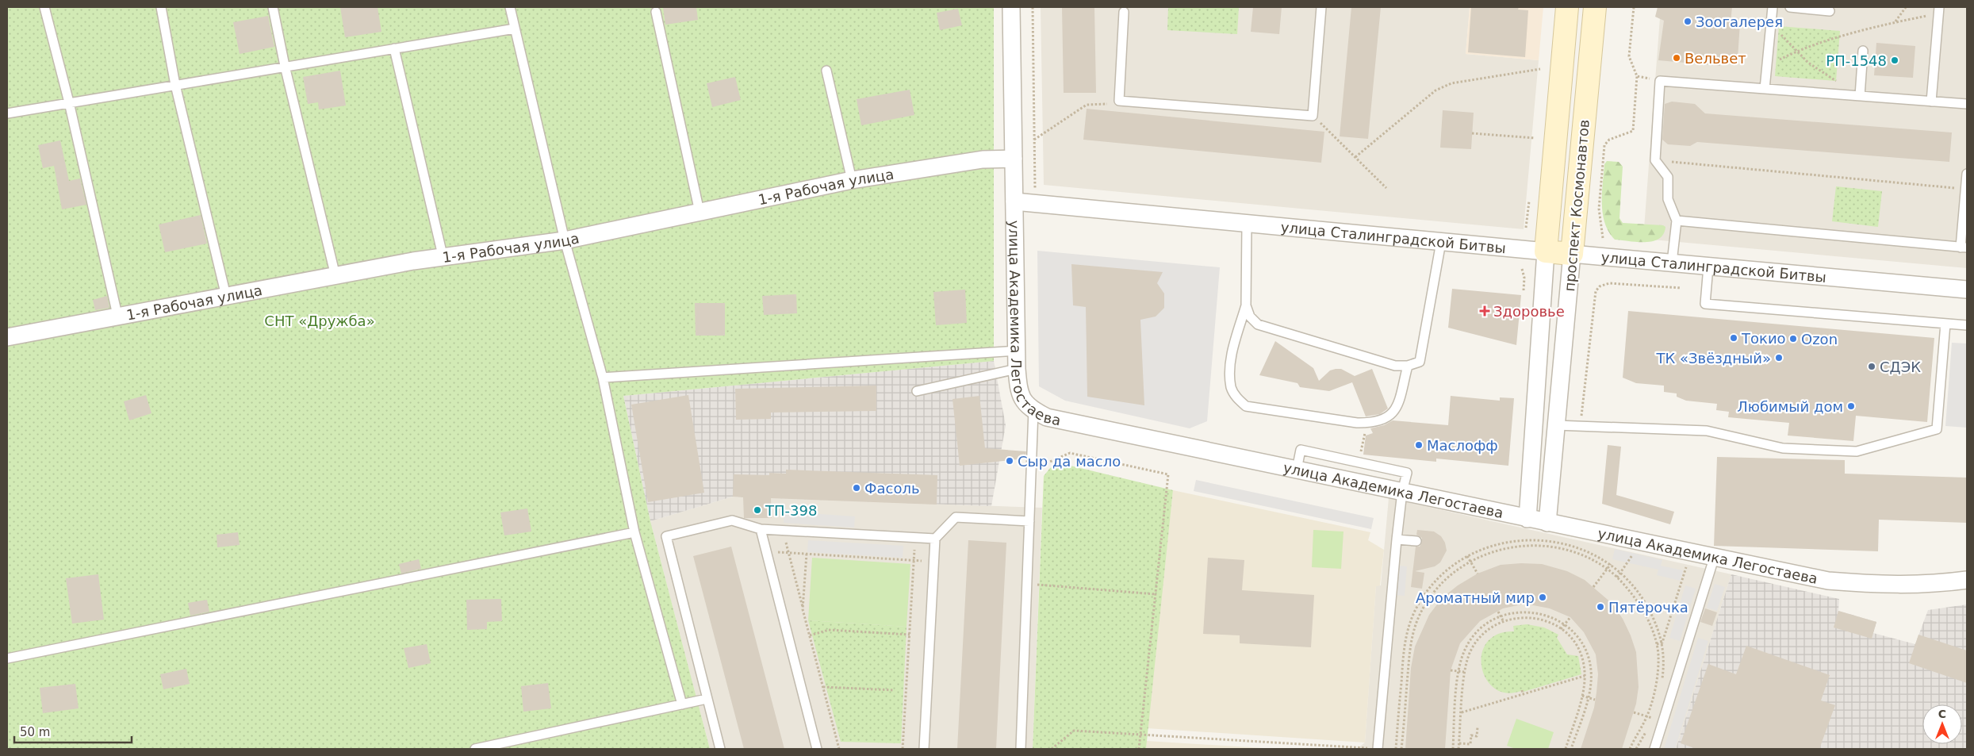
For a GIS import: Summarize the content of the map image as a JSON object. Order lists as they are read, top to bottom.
{
  "streets": {
    "street": [
      "1-я Рабочая улица",
      "проспект Космонавтов",
      "улица Сталинградской Битвы",
      "улица Академика Легостаева"
    ]
  },
  "crossings": [
    ["проспект Космонавтов", "улица Сталинградской Битвы"],
    ["проспект Космонавтов", "улица Академика Легостаева"],
    ["улица Сталинградской Битвы", "улица Академика Легостаева"]
  ],
  "parks": ["СНТ «Дружба»"],
  "places": {
    "other": [
      "Зоогалерея",
      "Вельвет",
      "РП-1548",
      "Токио",
      "Ozon",
      "ТК «Звёздный»",
      "СДЭК",
      "Любимый дом",
      "Маслофф",
      "Сыр да масло",
      "Фасоль",
      "ТП-398",
      "Ароматный мир",
      "Пятёрочка"
    ],
    "health": ["Здоровье"]
  },
  "scale_bar": "50 m",
  "north": "top"
}
